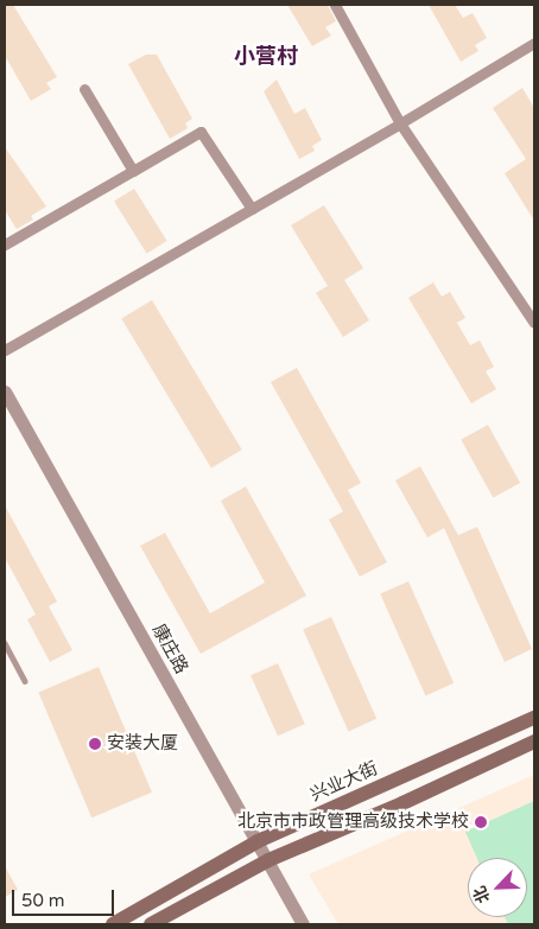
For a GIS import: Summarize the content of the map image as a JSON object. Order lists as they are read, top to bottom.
{
  "streets": {
    "main road": ["兴业大街"],
    "street": ["康庄路"]
  },
  "crossings": [
    ["康庄路", "兴业大街"]
  ],
  "districts": ["小营村"],
  "places": ["安装大厦", "北京市市政管理高级技术学校"],
  "scale_bar": "50 m",
  "north": "bottom left"
}
